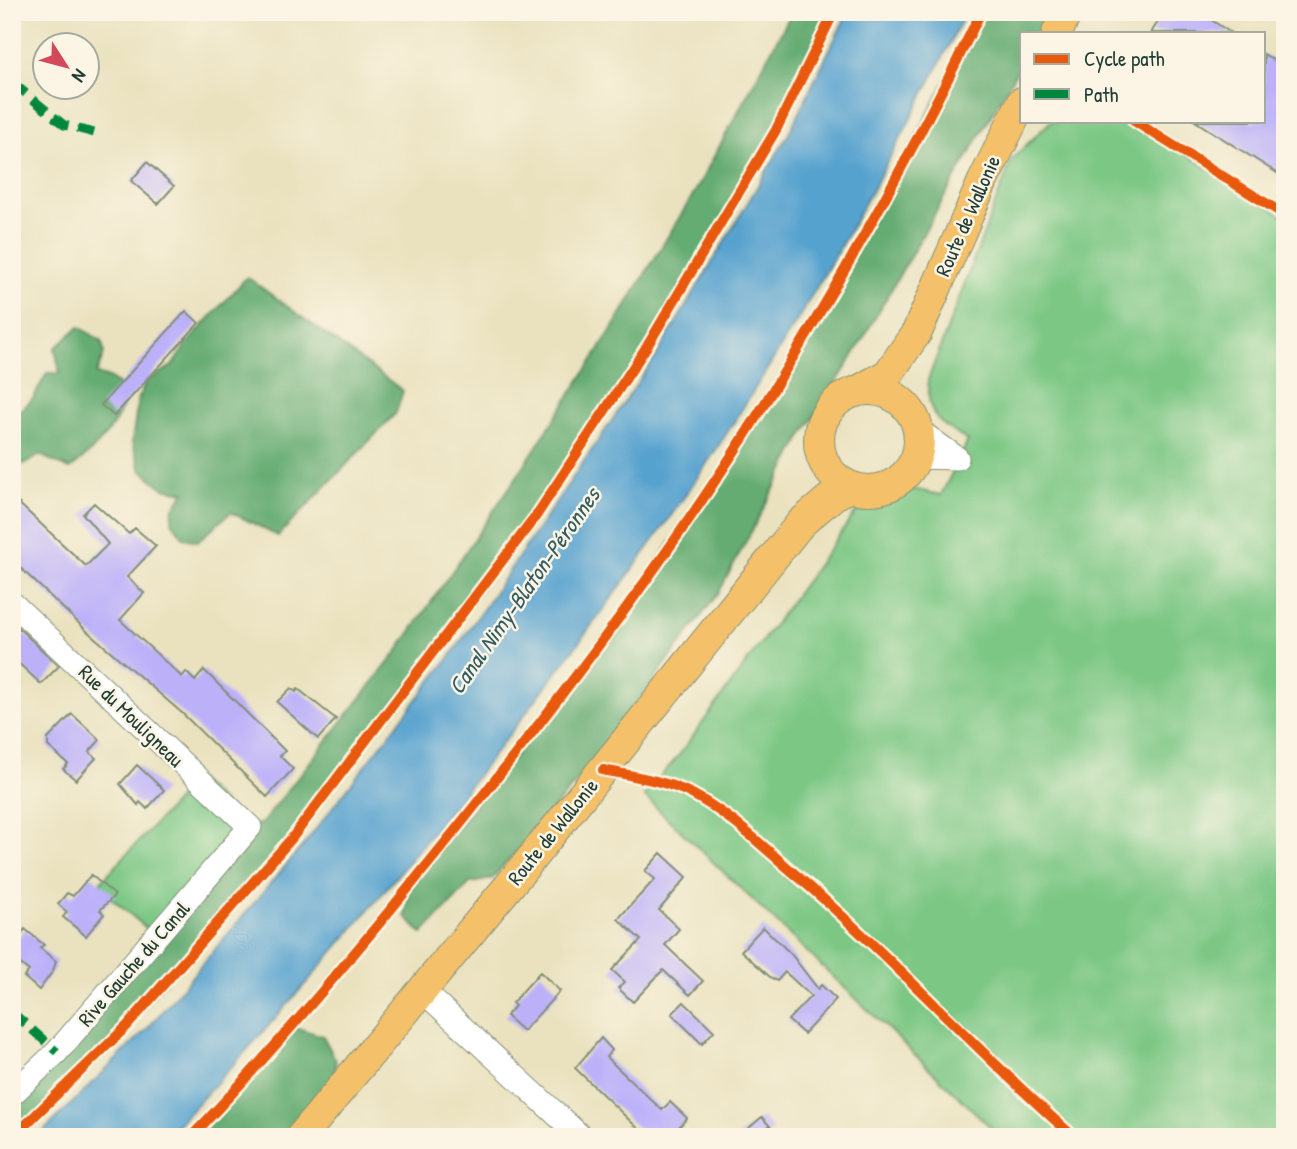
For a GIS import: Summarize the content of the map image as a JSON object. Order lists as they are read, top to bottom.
{
  "streets": {
    "main road": ["Route de Wallonie"],
    "street": ["Rue du Mouligneau", "Rive Gauche du Canal"]
  },
  "crossings": [
    ["Rue du Mouligneau", "Rive Gauche du Canal"]
  ],
  "water": ["Canal Nimy-Blaton-Péronnes"],
  "legend": ["Cycle path", "Path"],
  "north": "bottom right"
}
